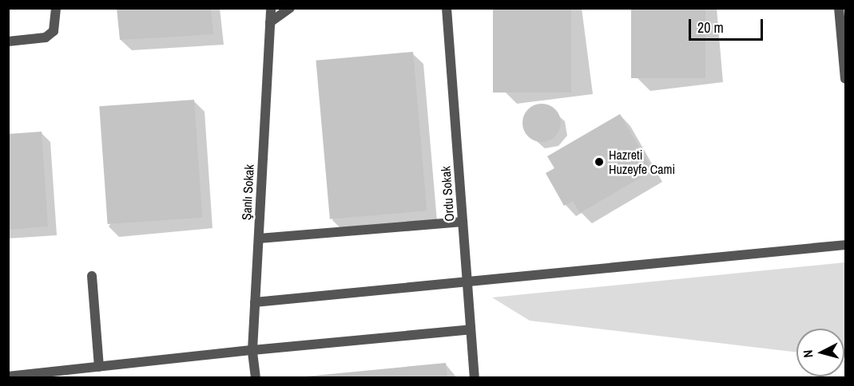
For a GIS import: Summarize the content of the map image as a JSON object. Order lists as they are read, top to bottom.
{
  "streets": {
    "street": ["Şanlı Sokak", "Ordu Sokak"]
  },
  "places": ["Hazreti Huzeyfe Cami"],
  "scale_bar": "20 m",
  "north": "left"
}
